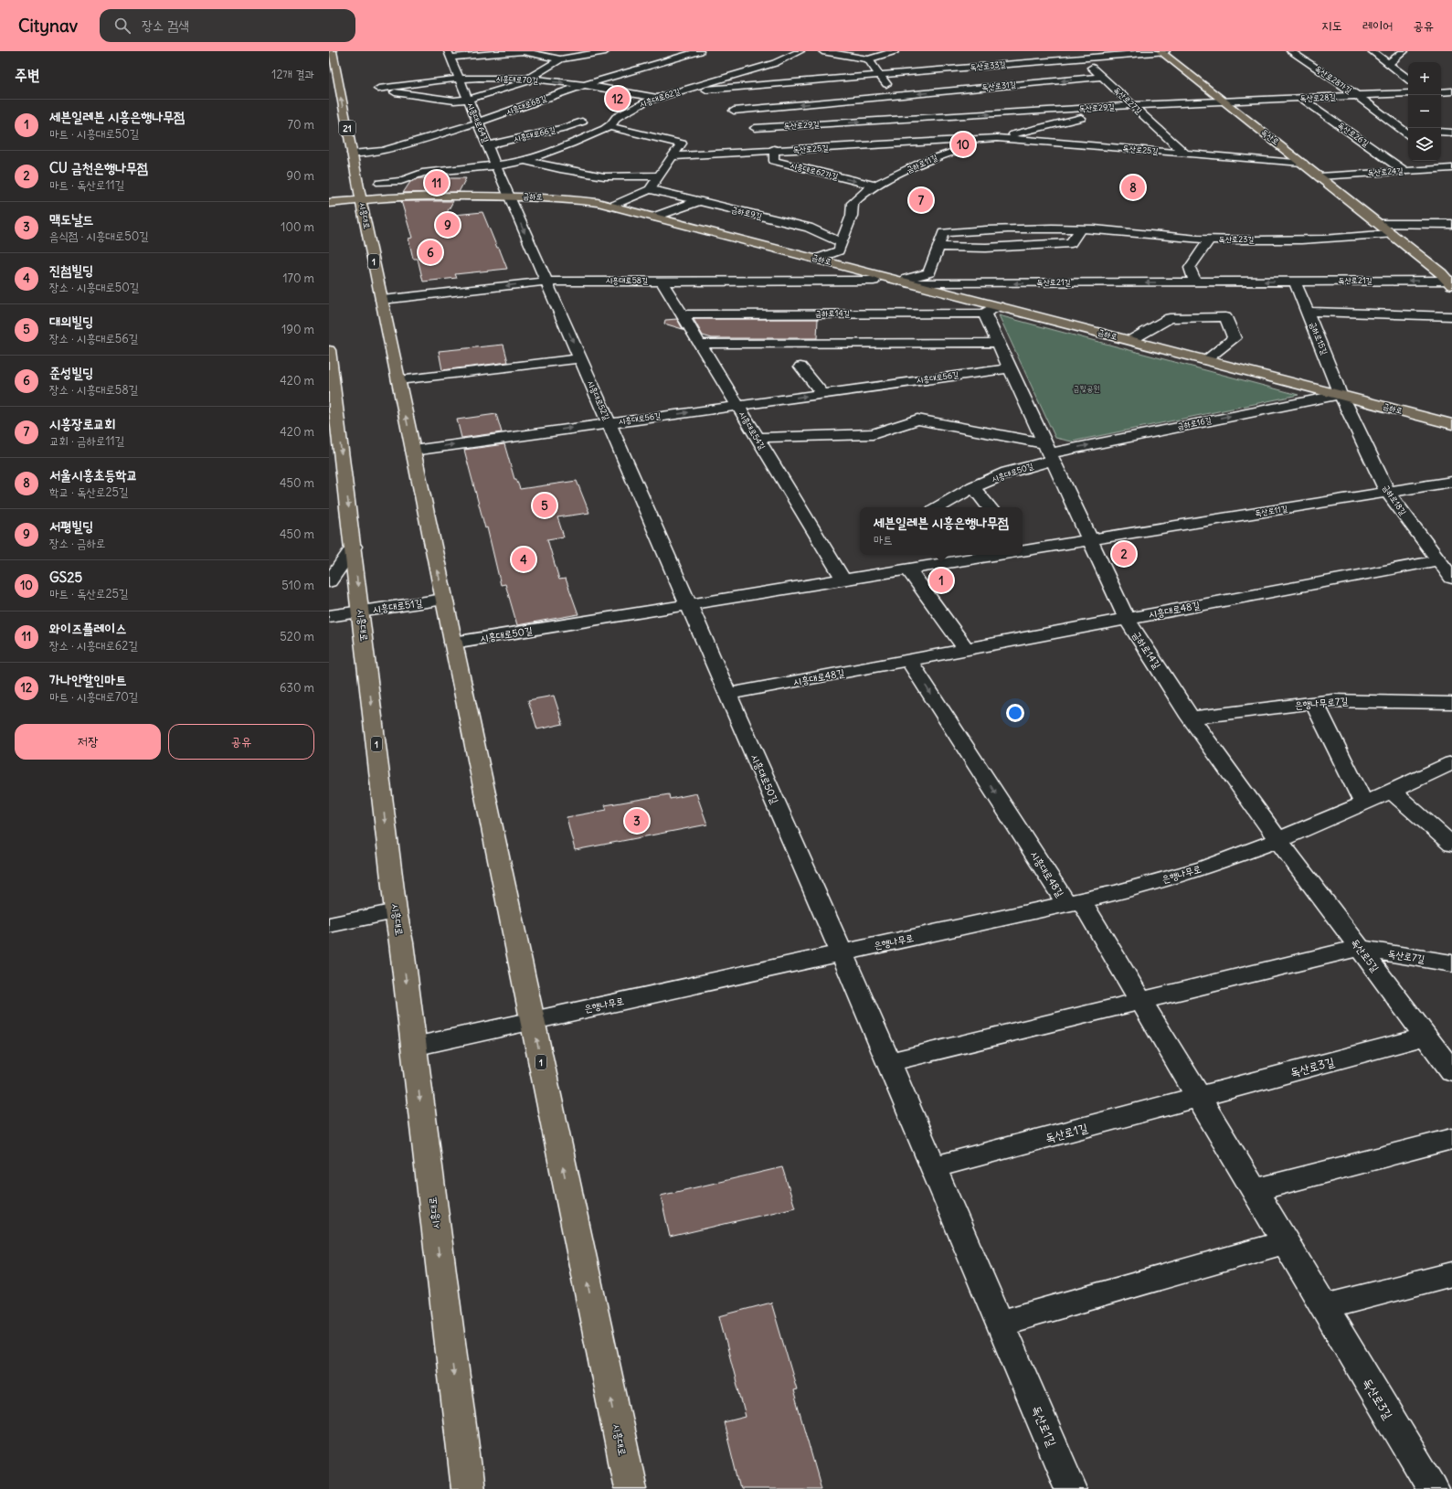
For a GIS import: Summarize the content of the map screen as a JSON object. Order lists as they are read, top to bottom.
{
  "streets": {
    "main road": [
      "21",
      "독산로",
      "금하로",
      "시흥대로",
      "1"
    ],
    "street": [
      "독산로33길",
      "시흥대로70길",
      "독산로28가길",
      "독산로31길",
      "시흥대로62길",
      "독산로28길",
      "독산로27길",
      "시흥대로68길",
      "독산로29길",
      "시흥대로64길",
      "시흥대로66길",
      "독산로26길",
      "독산로25길",
      "금하로11길",
      "시흥대로62가길",
      "독산로24길",
      "금하로9길",
      "독산로23길",
      "시흥대로58길",
      "독산로21길",
      "금하로14길",
      "금하로15길",
      "시흥대로56길",
      "시흥대로52길",
      "금하로16길",
      "시흥대로54길",
      "시흥대로50길",
      "금하로18길",
      "독산로11길",
      "시흥대로51길",
      "시흥대로48길",
      "은행나무로7길",
      "은행나무로",
      "독산로5길",
      "독산로7길",
      "독산로3길",
      "독산로1길"
    ]
  },
  "crossings": [
    ["독산로33길", "독산로27길"],
    ["독산로33길", "독산로"],
    ["시흥대로70길", "시흥대로62길"],
    ["시흥대로70길", "시흥대로68길"],
    ["시흥대로70길", "시흥대로64길"],
    ["독산로28가길", "독산로28길"],
    ["독산로31길", "독산로27길"],
    ["독산로31길", "독산로29길"],
    ["시흥대로62길", "시흥대로64길"],
    ["시흥대로62길", "금하로"],
    ["독산로28길", "독산로29길"],
    ["독산로28길", "독산로26길"],
    ["독산로28길", "독산로"],
    ["독산로27길", "독산로29길"],
    ["독산로27길", "독산로25길"],
    ["독산로27길", "금하로11길"],
    ["시흥대로68길", "시흥대로64길"],
    ["시흥대로68길", "시흥대로"],
    ["독산로29길", "독산로"],
    ["독산로29길", "독산로25길"],
    ["독산로29길", "금하로11길"],
    ["시흥대로64길", "시흥대로66길"],
    ["시흥대로64길", "금하로"],
    ["독산로26길", "독산로24길"],
    ["독산로", "독산로25길"],
    ["독산로", "독산로24길"],
    ["독산로", "독산로23길"],
    ["독산로", "독산로21길"],
    ["독산로25길", "금하로11길"],
    ["독산로25길", "시흥대로62가길"],
    ["금하로11길", "시흥대로62가길"],
    ["금하로11길", "금하로"],
    ["금하로11길", "금하로9길"],
    ["금하로", "시흥대로"],
    ["금하로", "독산로23길"],
    ["금하로", "독산로21길"],
    ["금하로", "금하로14길"],
    ["금하로", "금하로15길"],
    ["금하로", "시흥대로52길"],
    ["금하로", "금하로16길"],
    ["금하로", "금하로18길"],
    ["시흥대로", "시흥대로58길"],
    ["시흥대로", "시흥대로56길"],
    ["시흥대로", "시흥대로50길"],
    ["시흥대로", "시흥대로51길"],
    ["시흥대로", "은행나무로"],
    ["독산로23길", "독산로21길"],
    ["시흥대로58길", "시흥대로52길"],
    ["시흥대로58길", "시흥대로54길"],
    ["독산로21길", "금하로15길"],
    ["금하로14길", "시흥대로56길"],
    ["금하로14길", "금하로16길"],
    ["금하로14길", "시흥대로54길"],
    ["금하로14길", "시흥대로50길"],
    ["금하로14길", "독산로11길"],
    ["금하로14길", "시흥대로48길"],
    ["금하로14길", "은행나무로7길"],
    ["금하로14길", "은행나무로"],
    ["금하로14길", "독산로5길"],
    ["금하로15길", "금하로16길"],
    ["금하로15길", "금하로18길"],
    ["시흥대로56길", "시흥대로52길"],
    ["시흥대로56길", "시흥대로54길"],
    ["시흥대로52길", "시흥대로50길"],
    ["금하로16길", "시흥대로50길"],
    ["금하로16길", "금하로18길"],
    ["시흥대로54길", "시흥대로50길"],
    ["시흥대로50길", "독산로11길"],
    ["시흥대로50길", "시흥대로48길"],
    ["시흥대로50길", "은행나무로"],
    ["시흥대로50길", "독산로1길"],
    ["금하로18길", "독산로11길"],
    ["금하로18길", "시흥대로48길"],
    ["시흥대로48길", "은행나무로"],
    ["시흥대로48길", "독산로3길"],
    ["은행나무로", "독산로5길"],
    ["은행나무로", "독산로3길"],
    ["은행나무로", "독산로1길"],
    ["독산로5길", "독산로7길"],
    ["독산로5길", "독산로3길"],
    ["독산로3길", "독산로1길"]
  ],
  "one_way": ["시흥대로52길", "금하로16길"],
  "parks": ["금빛공원"],
  "page": {
    "header": "Citynav",
    "search": "장소 검색",
    "nav": ["지도", "레이어", "공유"],
    "heading": ["주변", "12개 결과"],
    "map_buttons": ["+", "−"],
    "pins": [
      "12",
      "10",
      "11",
      "8",
      "7",
      "9",
      "6",
      "5",
      "2",
      "4",
      "1",
      "3"
    ],
    "list": [
      {
        "mark": "1",
        "name": "세븐일레븐 시흥은행나무점",
        "note": "마트 · 시흥대로50길",
        "value": "70 m"
      },
      {
        "mark": "2",
        "name": "CU 금천은행나무점",
        "note": "마트 · 독산로11길",
        "value": "90 m"
      },
      {
        "mark": "3",
        "name": "맥도날드",
        "note": "음식점 · 시흥대로50길",
        "value": "100 m"
      },
      {
        "mark": "4",
        "name": "진첨빌딩",
        "note": "장소 · 시흥대로50길",
        "value": "170 m"
      },
      {
        "mark": "5",
        "name": "대의빌딩",
        "note": "장소 · 시흥대로56길",
        "value": "190 m"
      },
      {
        "mark": "6",
        "name": "준성빌딩",
        "note": "장소 · 시흥대로58길",
        "value": "420 m"
      },
      {
        "mark": "7",
        "name": "시흥장로교회",
        "note": "교회 · 금하로11길",
        "value": "420 m"
      },
      {
        "mark": "8",
        "name": "서울시흥초등학교",
        "note": "학교 · 독산로25길",
        "value": "450 m"
      },
      {
        "mark": "9",
        "name": "서평빌딩",
        "note": "장소 · 금하로",
        "value": "450 m"
      },
      {
        "mark": "10",
        "name": "GS25",
        "note": "마트 · 독산로25길",
        "value": "510 m"
      },
      {
        "mark": "11",
        "name": "와이즈플레이스",
        "note": "장소 · 시흥대로62길",
        "value": "520 m"
      },
      {
        "mark": "12",
        "name": "가나안할인마트",
        "note": "마트 · 시흥대로70길",
        "value": "630 m"
      }
    ],
    "popup": ["세븐일레븐 시흥은행나무점", "마트"],
    "buttons": ["저장", "공유"]
  }
}
